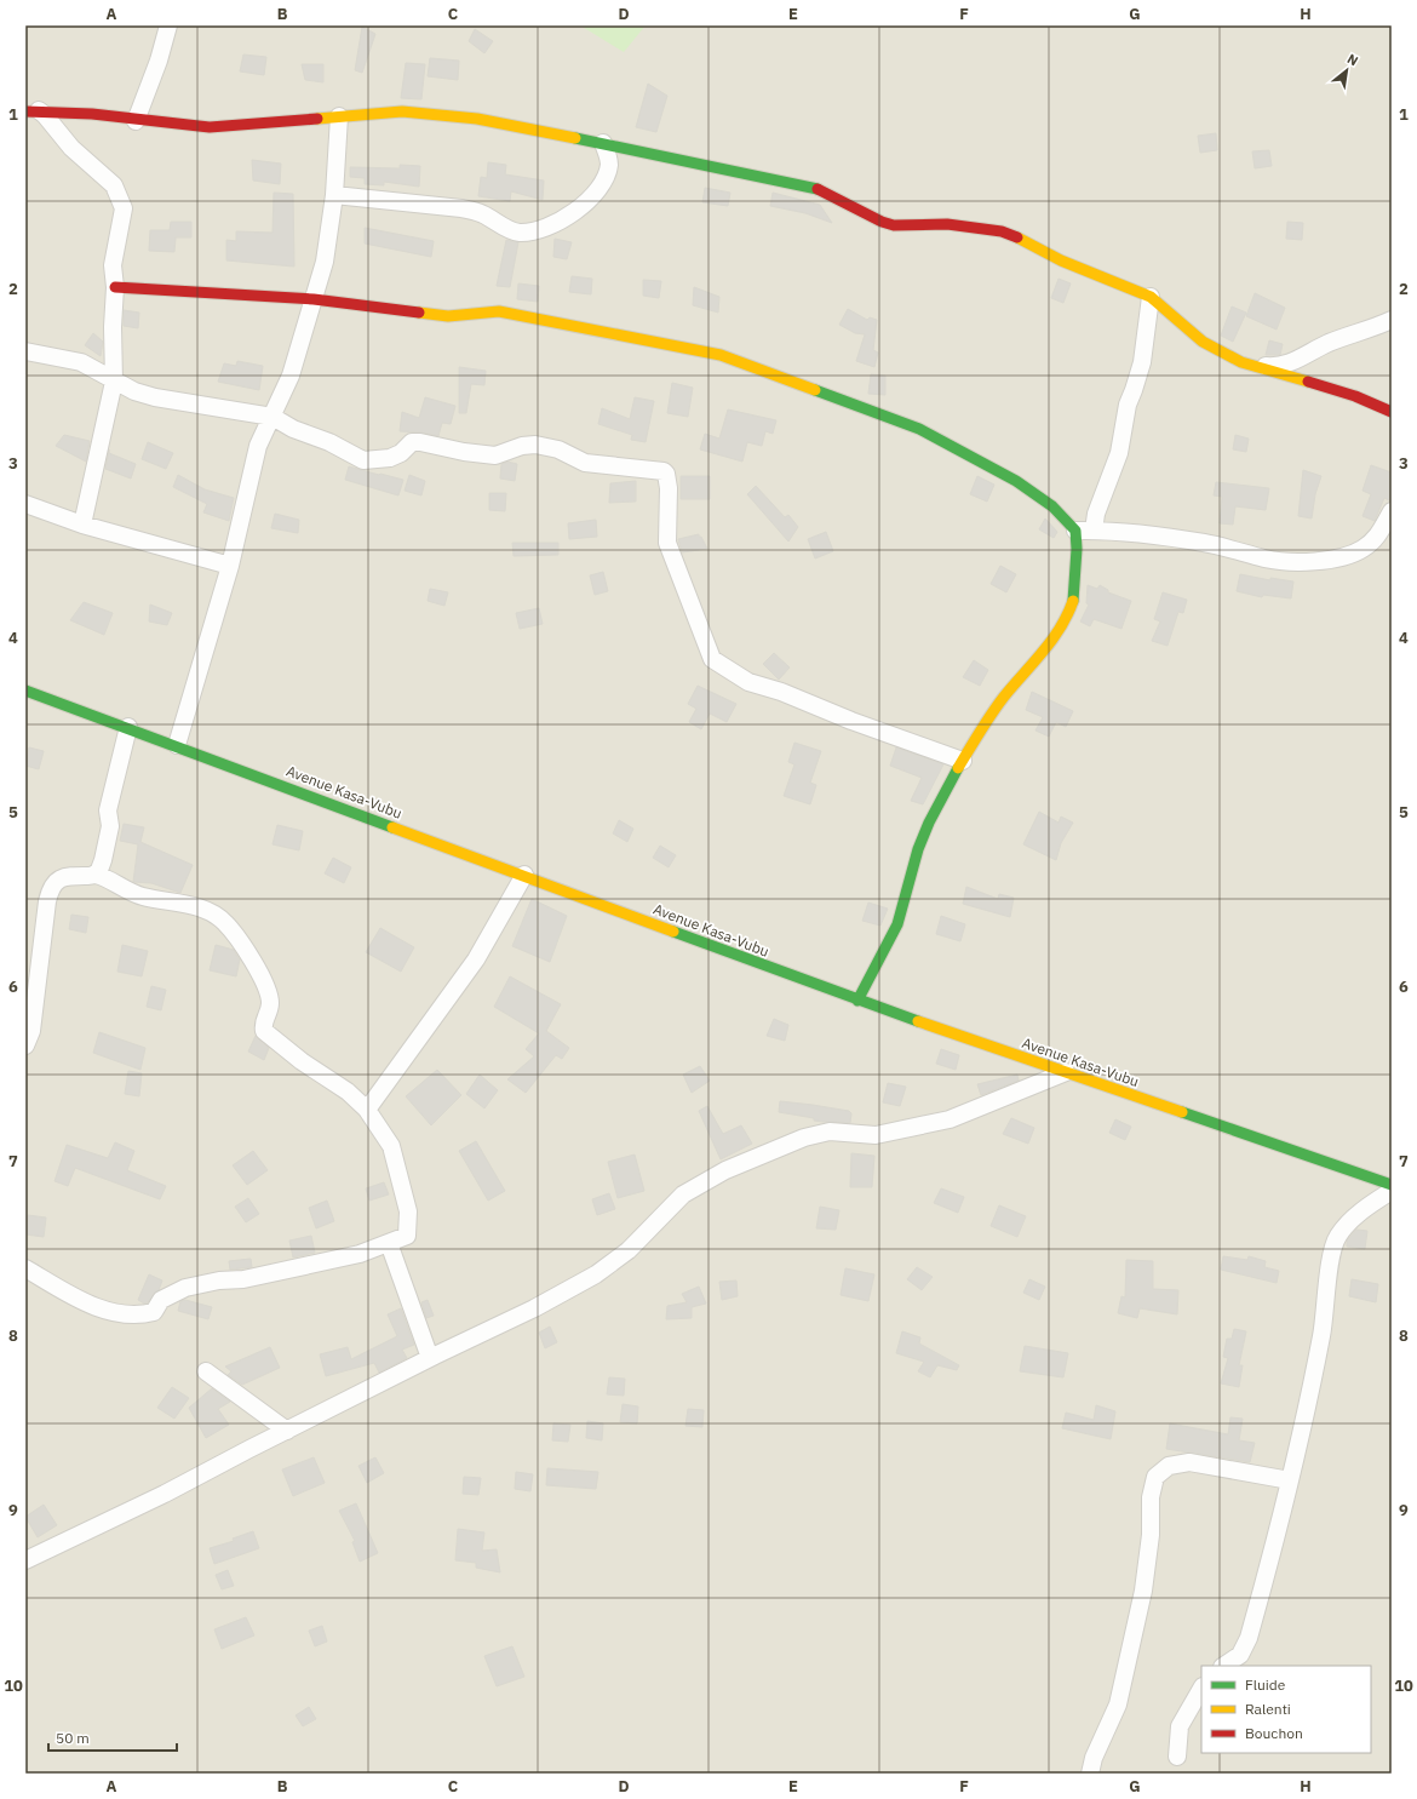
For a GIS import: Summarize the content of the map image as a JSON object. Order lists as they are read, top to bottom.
{
  "streets": {
    "main road": ["Avenue Kasa-Vubu"]
  },
  "legend": ["Fluide", "Ralenti", "Bouchon"],
  "scale_bar": "50 m",
  "north": "top right",
  "grid": {
    "columns": [
      "A",
      "B",
      "C",
      "D",
      "E",
      "F",
      "G",
      "H"
    ],
    "rows": [
      "1",
      "2",
      "3",
      "4",
      "5",
      "6",
      "7",
      "8",
      "9",
      "10"
    ]
  }
}
